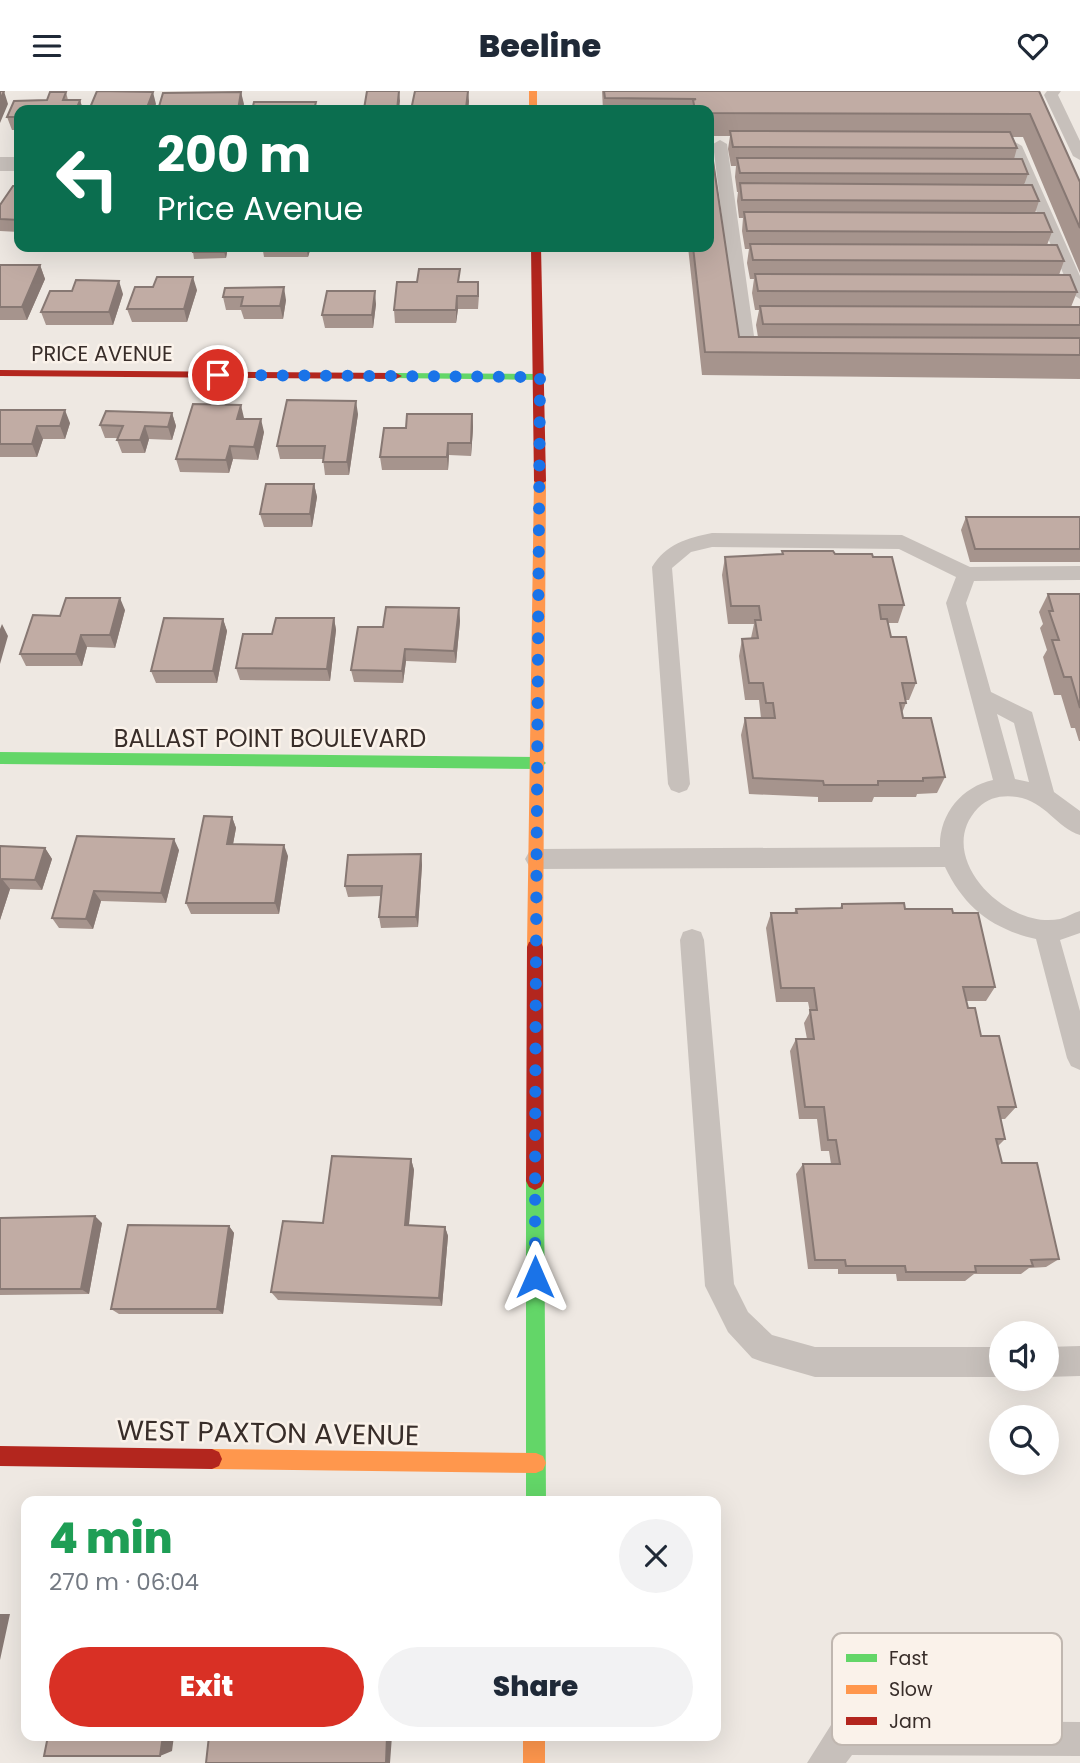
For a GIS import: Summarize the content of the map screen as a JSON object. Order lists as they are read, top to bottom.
{
  "streets": {
    "street": ["PRICE AVENUE", "BALLAST POINT BOULEVARD", "WEST PAXTON AVENUE"]
  },
  "legend": ["Fast", "Slow", "Jam"],
  "page": {
    "header": "Beeline",
    "turn": ["200 m", "Price Avenue"],
    "heading": ["4 min", "270 m · 06:04"],
    "buttons": ["Exit", "Share"]
  }
}
